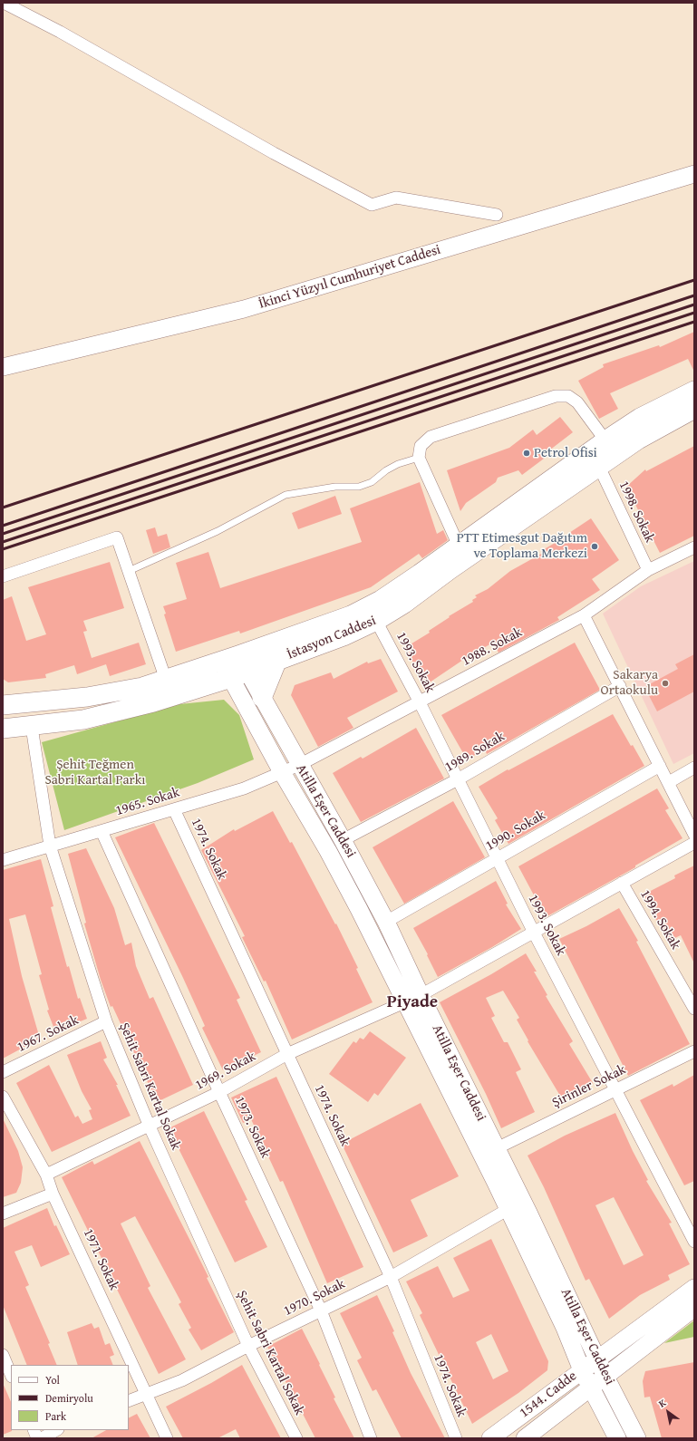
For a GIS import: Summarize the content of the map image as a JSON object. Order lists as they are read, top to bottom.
{
  "streets": {
    "main road": [
      "İkinci Yüzyıl Cumhuriyet Caddesi",
      "İstasyon Caddesi",
      "Atilla Eşer Caddesi",
      "1544. Cadde"
    ],
    "street": [
      "1998. Sokak",
      "1988. Sokak",
      "1993. Sokak",
      "1989. Sokak",
      "1965. Sokak",
      "1990. Sokak",
      "1974. Sokak",
      "1994. Sokak",
      "1967. Sokak",
      "1969. Sokak",
      "Şehit Sabri Kartal Sokak",
      "Şirinler Sokak",
      "1973. Sokak",
      "1971. Sokak",
      "1970. Sokak"
    ]
  },
  "crossings": [
    ["1998. Sokak", "İstasyon Caddesi"],
    ["1998. Sokak", "1988. Sokak"],
    ["İstasyon Caddesi", "1993. Sokak"],
    ["İstasyon Caddesi", "Atilla Eşer Caddesi"],
    ["İstasyon Caddesi", "Şehit Sabri Kartal Sokak"],
    ["1988. Sokak", "1993. Sokak"],
    ["1988. Sokak", "1965. Sokak"],
    ["1988. Sokak", "Atilla Eşer Caddesi"],
    ["1993. Sokak", "1989. Sokak"],
    ["1993. Sokak", "1990. Sokak"],
    ["1993. Sokak", "1969. Sokak"],
    ["1993. Sokak", "Şirinler Sokak"],
    ["1989. Sokak", "Atilla Eşer Caddesi"],
    ["1965. Sokak", "Atilla Eşer Caddesi"],
    ["1965. Sokak", "1974. Sokak"],
    ["1965. Sokak", "Şehit Sabri Kartal Sokak"],
    ["1965. Sokak", "1973. Sokak"],
    ["Atilla Eşer Caddesi", "1990. Sokak"],
    ["Atilla Eşer Caddesi", "1969. Sokak"],
    ["Atilla Eşer Caddesi", "Şirinler Sokak"],
    ["Atilla Eşer Caddesi", "1970. Sokak"],
    ["Atilla Eşer Caddesi", "1544. Cadde"],
    ["1974. Sokak", "1969. Sokak"],
    ["1974. Sokak", "1970. Sokak"],
    ["1994. Sokak", "1969. Sokak"],
    ["1967. Sokak", "Şehit Sabri Kartal Sokak"],
    ["1969. Sokak", "Şehit Sabri Kartal Sokak"],
    ["1969. Sokak", "1973. Sokak"],
    ["1969. Sokak", "1971. Sokak"],
    ["Şehit Sabri Kartal Sokak", "1970. Sokak"],
    ["1973. Sokak", "1970. Sokak"],
    ["1971. Sokak", "1970. Sokak"]
  ],
  "districts": ["Piyade"],
  "parks": ["Şehit Teğmen Sabri Kartal Parkı"],
  "places": ["Petrol Ofisi", "PTT Etimesgut Dağıtım ve Toplama Merkezi", "Sakarya Ortaokulu"],
  "legend": ["Yol", "Demiryolu", "Park"],
  "north": "top left"
}
